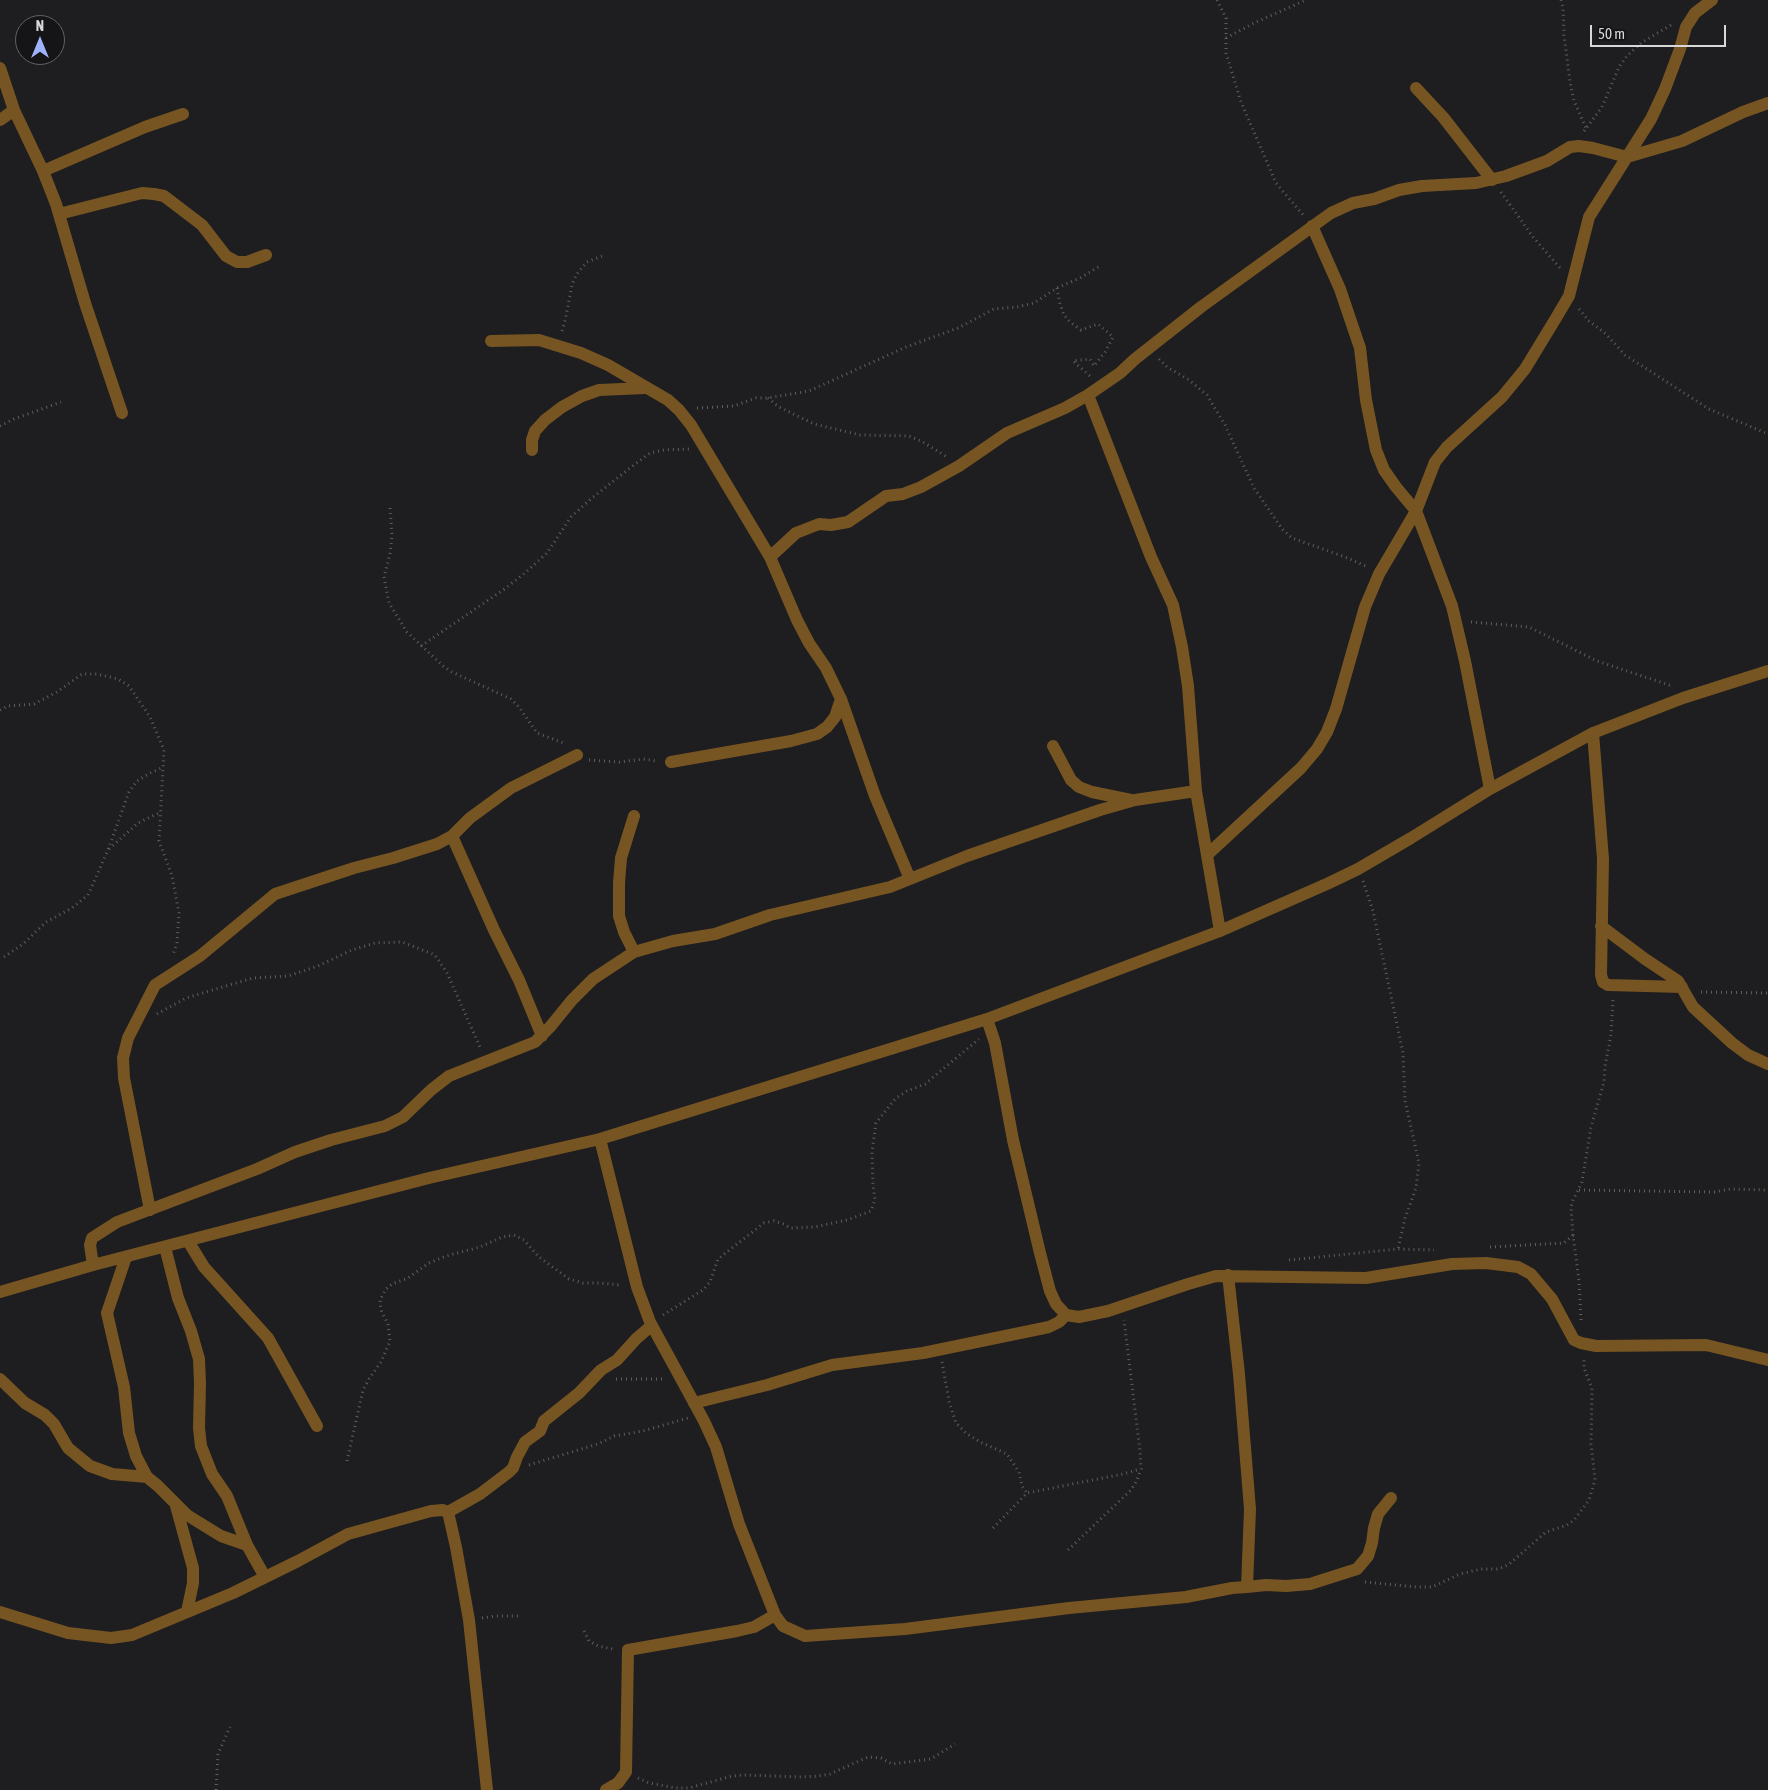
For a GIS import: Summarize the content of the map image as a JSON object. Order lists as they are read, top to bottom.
{
  "scale_bar": "50 m",
  "north": "top"
}
